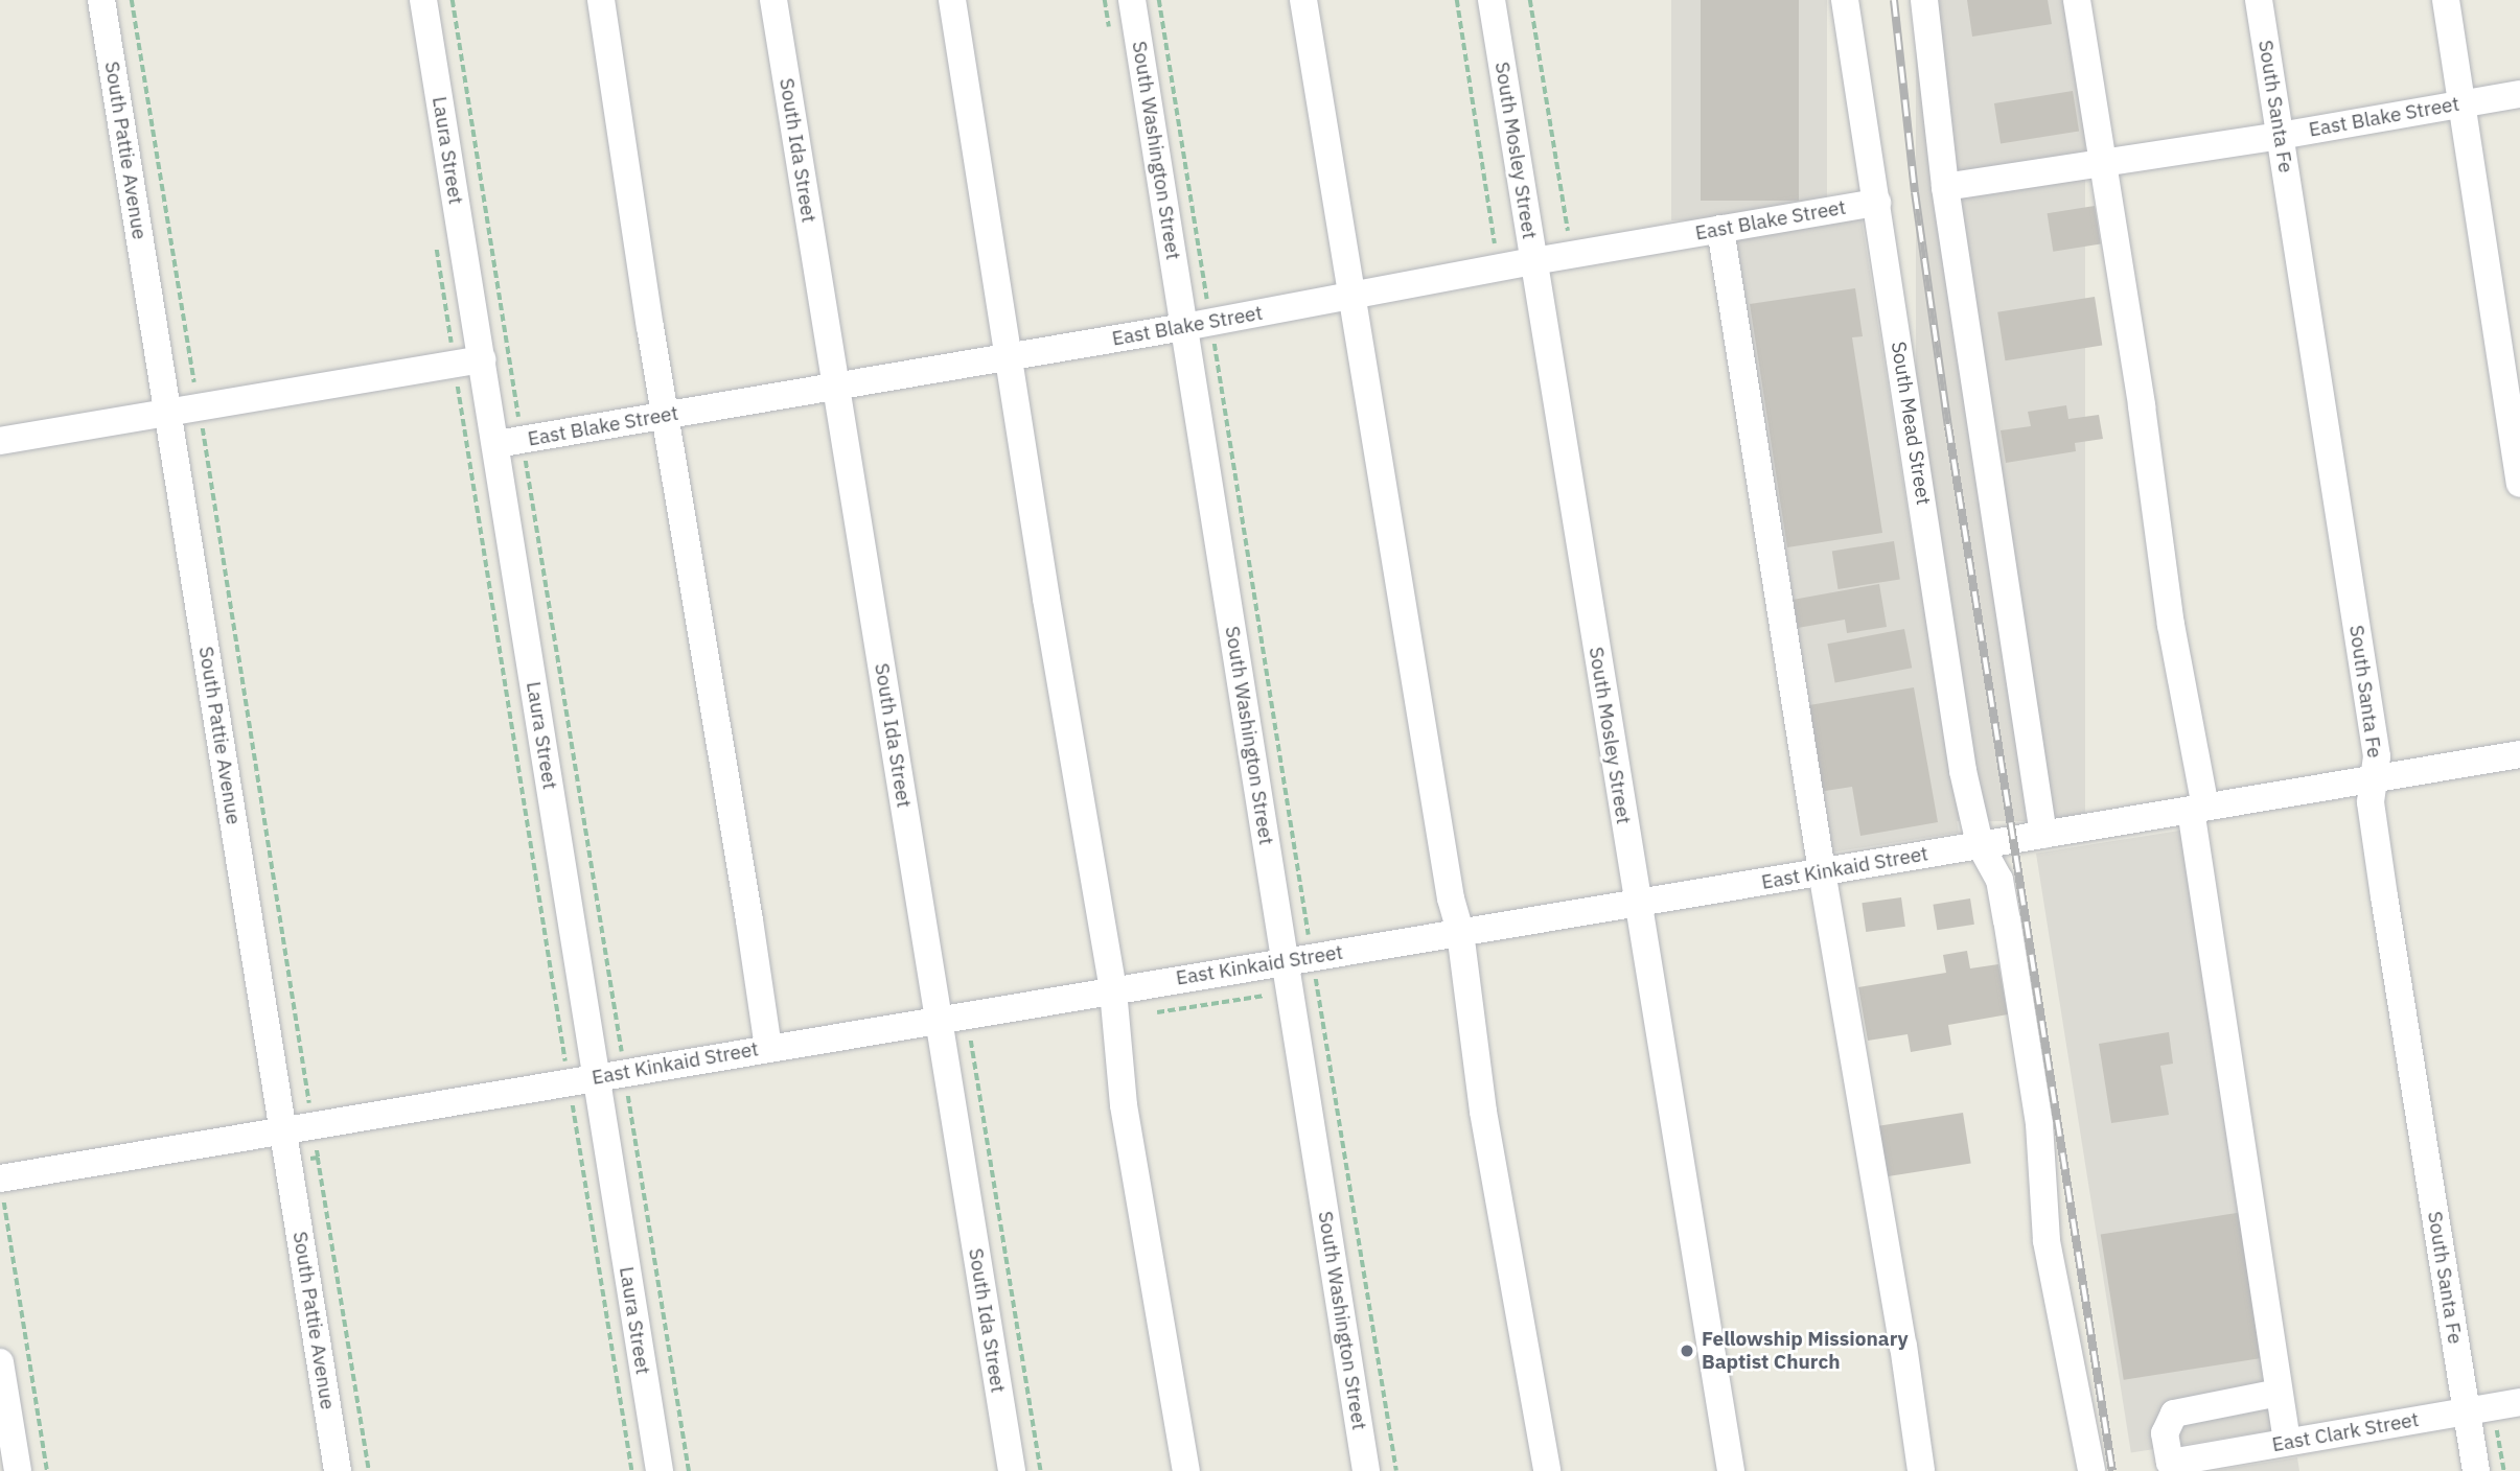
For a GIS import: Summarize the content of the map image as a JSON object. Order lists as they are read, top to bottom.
{
  "streets": {
    "street": [
      "South Santa Fe",
      "East Blake Street",
      "South Pattie Avenue",
      "Laura Street",
      "South Ida Street",
      "South Washington Street",
      "South Mosley Street",
      "South Mead Street",
      "East Kinkaid Street",
      "East Clark Street"
    ]
  },
  "crossings": [
    ["South Santa Fe", "East Blake Street"],
    ["South Santa Fe", "East Kinkaid Street"],
    ["South Santa Fe", "East Clark Street"],
    ["East Blake Street", "Laura Street"],
    ["East Blake Street", "South Ida Street"],
    ["East Blake Street", "South Washington Street"],
    ["East Blake Street", "South Mosley Street"],
    ["East Blake Street", "South Mead Street"],
    ["South Pattie Avenue", "East Kinkaid Street"],
    ["Laura Street", "East Kinkaid Street"],
    ["South Ida Street", "East Kinkaid Street"],
    ["South Washington Street", "East Kinkaid Street"],
    ["South Mosley Street", "East Kinkaid Street"],
    ["South Mead Street", "East Kinkaid Street"]
  ],
  "places": ["Fellowship Missionary Baptist Church"]
}
